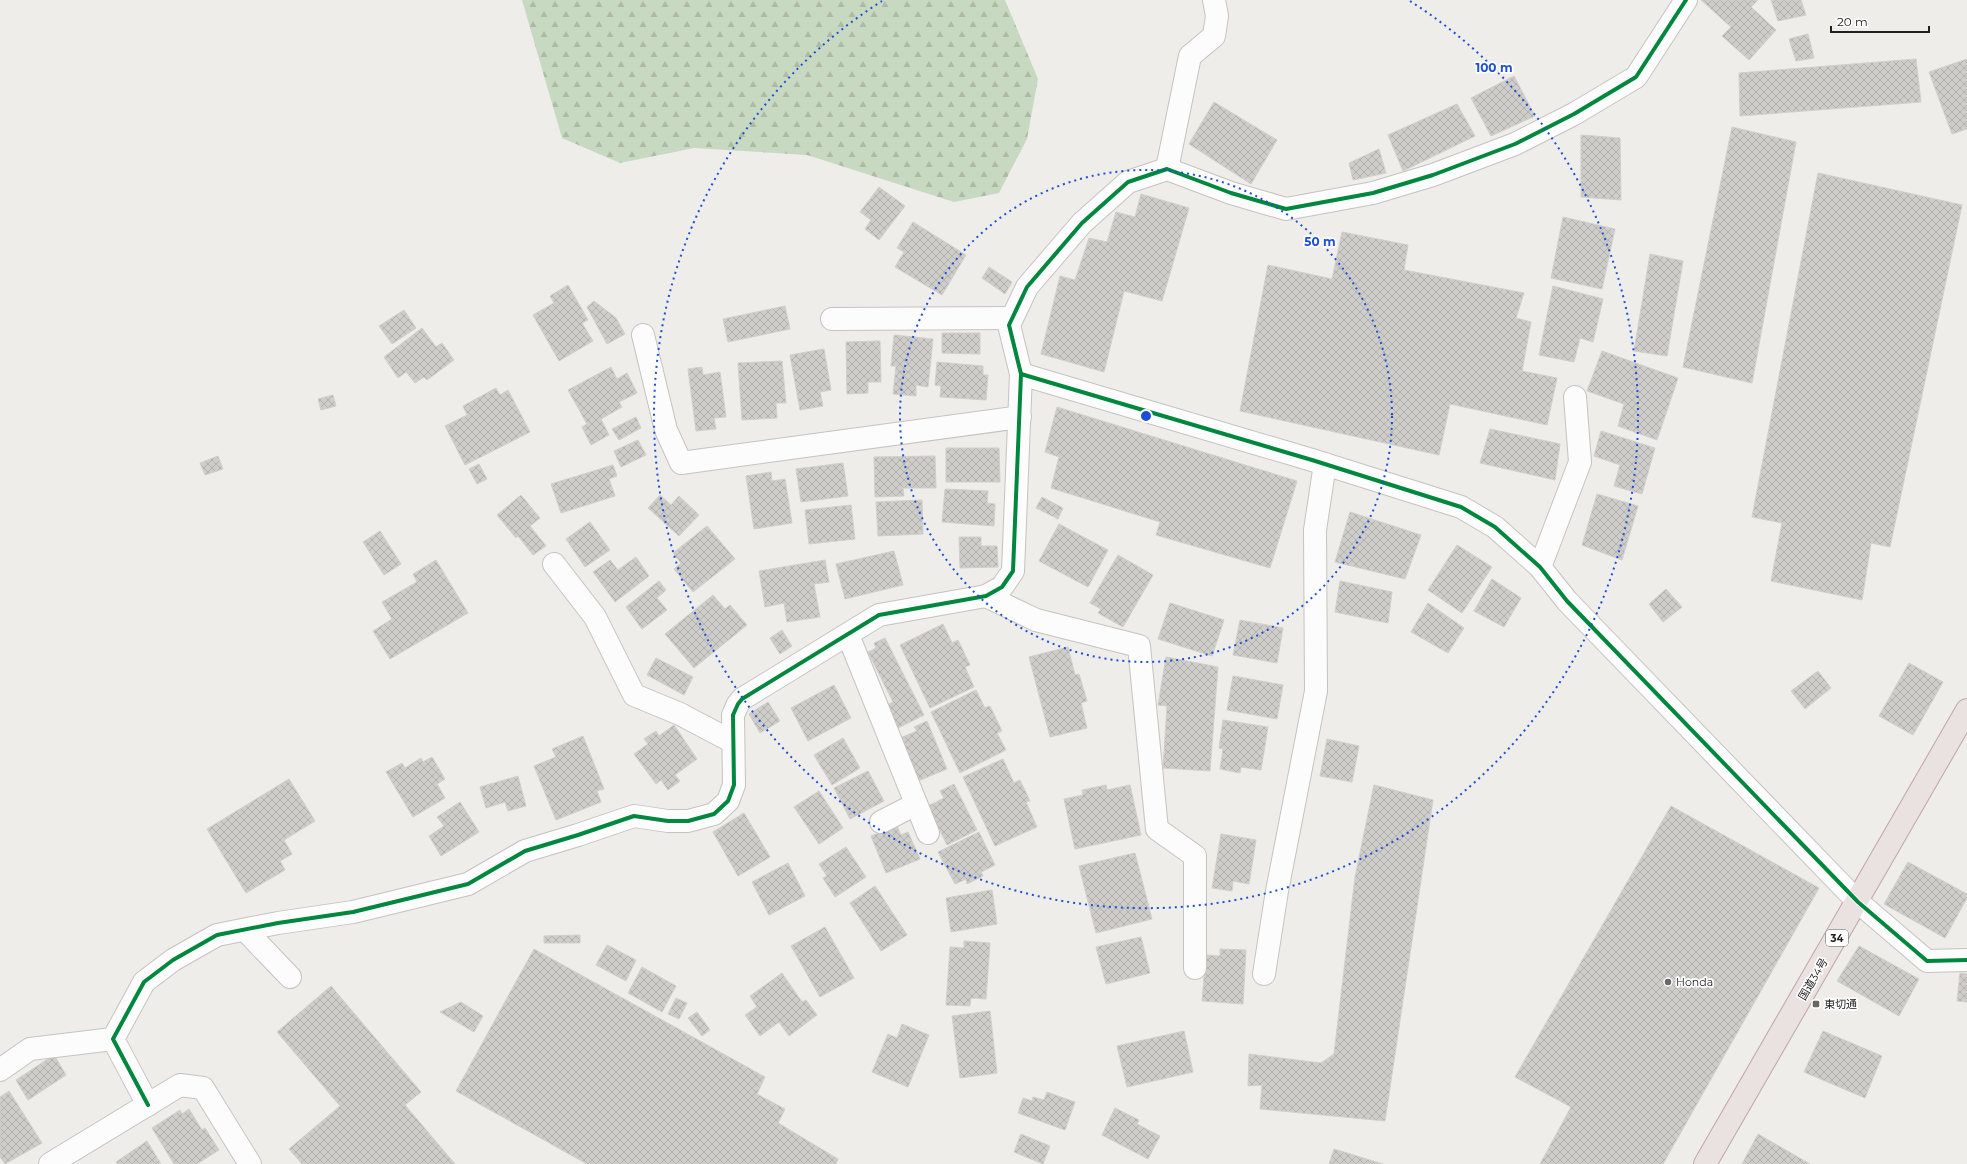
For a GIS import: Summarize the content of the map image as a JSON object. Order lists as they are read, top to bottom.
{
  "streets": {
    "highway": ["34", "国道34号"]
  },
  "places": {
    "other": ["Honda"],
    "transit": ["東切通"]
  },
  "scale_bar": "20 m",
  "rings": ["100 m", "50 m"]
}
